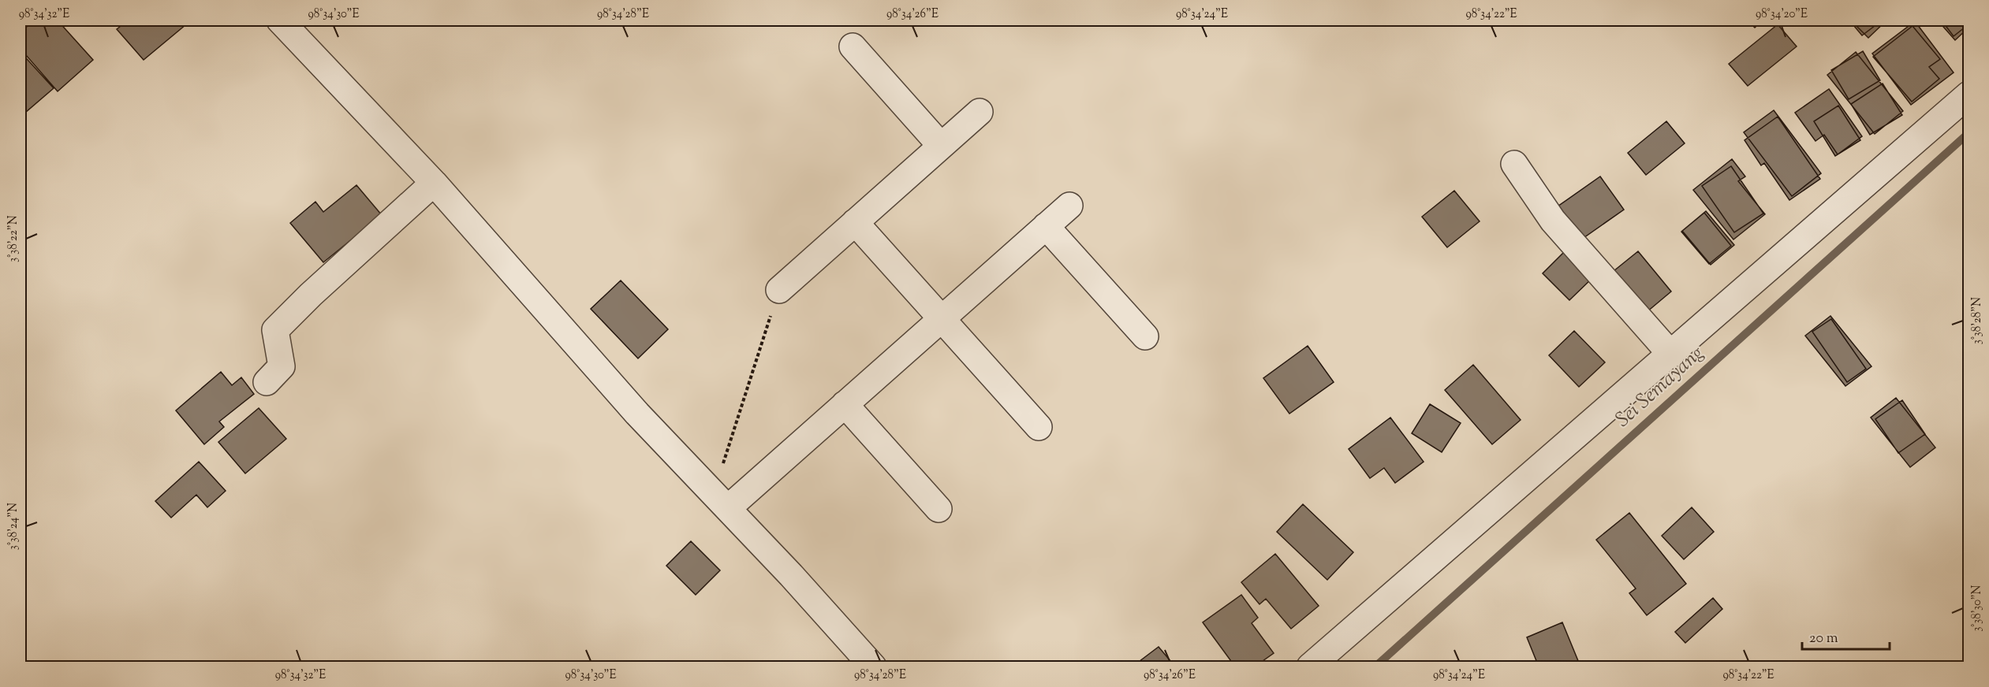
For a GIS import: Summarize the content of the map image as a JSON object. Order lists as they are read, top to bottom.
{
  "water": ["Sei Semayang"],
  "scale_bar": "20 m",
  "coordinates": [
    "98°34'32\"E",
    "98°34'30\"E",
    "98°34'28\"E",
    "98°34'26\"E",
    "98°34'24\"E",
    "98°34'22\"E",
    "98°34'20\"E",
    "3°38'22\"N",
    "3°38'28\"N",
    "3°38'24\"N",
    "3°38'30\"N"
  ]
}
